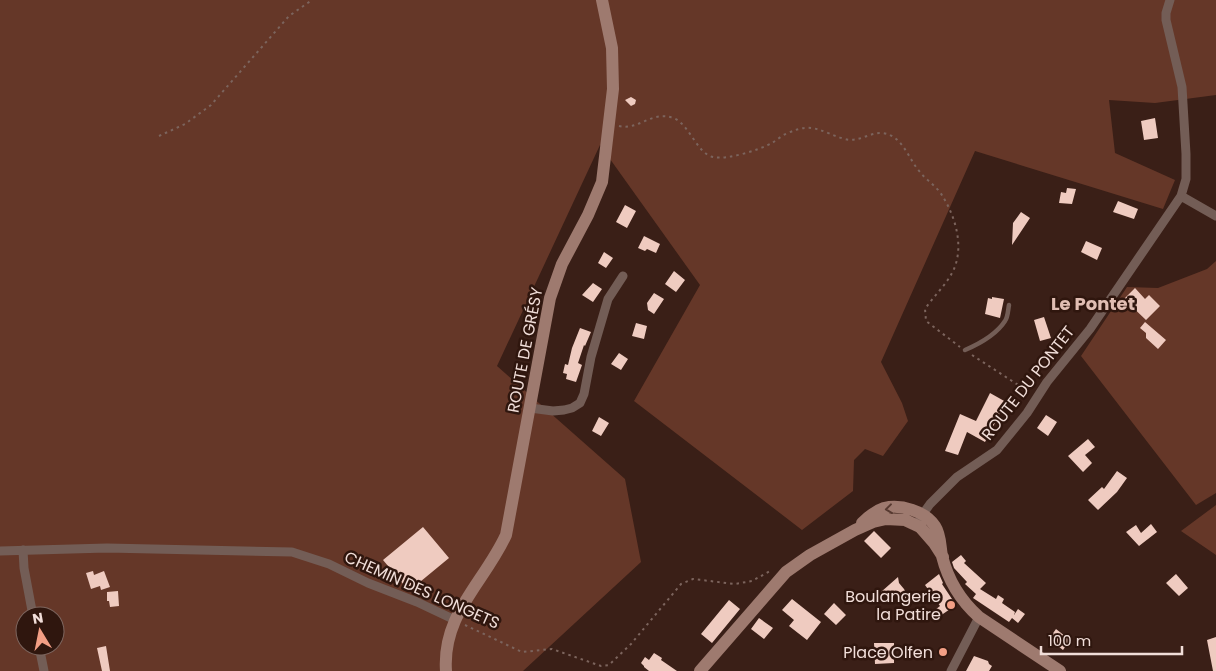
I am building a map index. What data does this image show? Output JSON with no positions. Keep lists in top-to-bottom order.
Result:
{
  "streets": {
    "main road": ["ROUTE DE GRÉSY"],
    "street": ["ROUTE DU PONTET", "CHEMIN DES LONGETS"]
  },
  "crossings": [
    ["ROUTE DE GRÉSY", "CHEMIN DES LONGETS"]
  ],
  "districts": ["Le Pontet"],
  "places": ["Boulangerie la Patire", "Place Olfen"],
  "scale_bar": "100 m",
  "north": "top"
}
